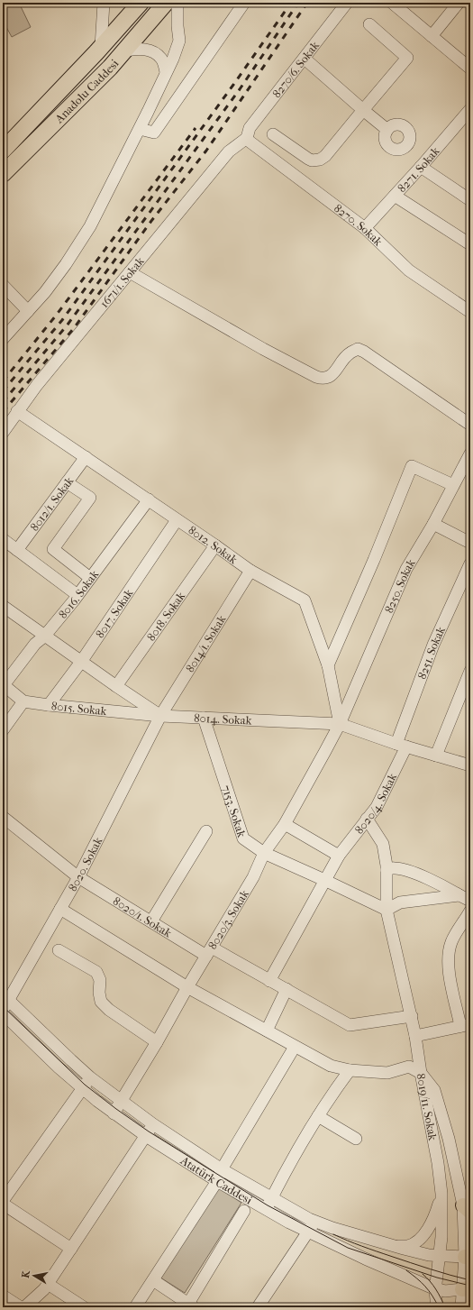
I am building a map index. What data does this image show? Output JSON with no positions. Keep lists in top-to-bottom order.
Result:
{
  "streets": {
    "highway": ["Anadolu Caddesi"],
    "street": [
      "8270/6. Sokak",
      "8271. Sokak",
      "8270. Sokak",
      "1671/1. Sokak",
      "8012/1. Sokak",
      "8012. Sokak",
      "8250. Sokak",
      "8016. Sokak",
      "8017. Sokak",
      "8018. Sokak",
      "8014/1. Sokak",
      "8251. Sokak",
      "8015. Sokak",
      "8014. Sokak",
      "8020/4. Sokak",
      "7153. Sokak",
      "8020. Sokak",
      "8020/1. Sokak",
      "8020/3. Sokak",
      "8019/11. Sokak",
      "Atatürk Caddesi"
    ]
  },
  "crossings": [
    ["8270/6. Sokak", "8270. Sokak"],
    ["8270/6. Sokak", "1671/1. Sokak"],
    ["8271. Sokak", "8270. Sokak"],
    ["8270. Sokak", "1671/1. Sokak"],
    ["1671/1. Sokak", "8012. Sokak"],
    ["8012/1. Sokak", "8012. Sokak"],
    ["8012. Sokak", "8250. Sokak"],
    ["8012. Sokak", "8016. Sokak"],
    ["8012. Sokak", "8017. Sokak"],
    ["8012. Sokak", "8018. Sokak"],
    ["8012. Sokak", "8014/1. Sokak"],
    ["8012. Sokak", "8014. Sokak"],
    ["8012. Sokak", "8020/3. Sokak"],
    ["8250. Sokak", "8014. Sokak"],
    ["8250. Sokak", "8020/3. Sokak"],
    ["8017. Sokak", "8015. Sokak"],
    ["8014/1. Sokak", "8015. Sokak"],
    ["8014/1. Sokak", "8014. Sokak"],
    ["8014/1. Sokak", "8020. Sokak"],
    ["8251. Sokak", "8014. Sokak"],
    ["8251. Sokak", "8020/4. Sokak"],
    ["8015. Sokak", "8014. Sokak"],
    ["8015. Sokak", "8020. Sokak"],
    ["8014. Sokak", "8020/4. Sokak"],
    ["8014. Sokak", "7153. Sokak"],
    ["8014. Sokak", "8020. Sokak"],
    ["8014. Sokak", "8020/3. Sokak"],
    ["8020/4. Sokak", "7153. Sokak"],
    ["8020/4. Sokak", "8020/1. Sokak"],
    ["8020/4. Sokak", "8019/11. Sokak"],
    ["7153. Sokak", "8020/3. Sokak"],
    ["7153. Sokak", "8019/11. Sokak"],
    ["8020. Sokak", "8020/1. Sokak"],
    ["8020. Sokak", "Atatürk Caddesi"],
    ["8020/1. Sokak", "8020/3. Sokak"],
    ["8020/1. Sokak", "8019/11. Sokak"],
    ["8020/3. Sokak", "Atatürk Caddesi"],
    ["8019/11. Sokak", "Atatürk Caddesi"]
  ],
  "north": "left"
}
